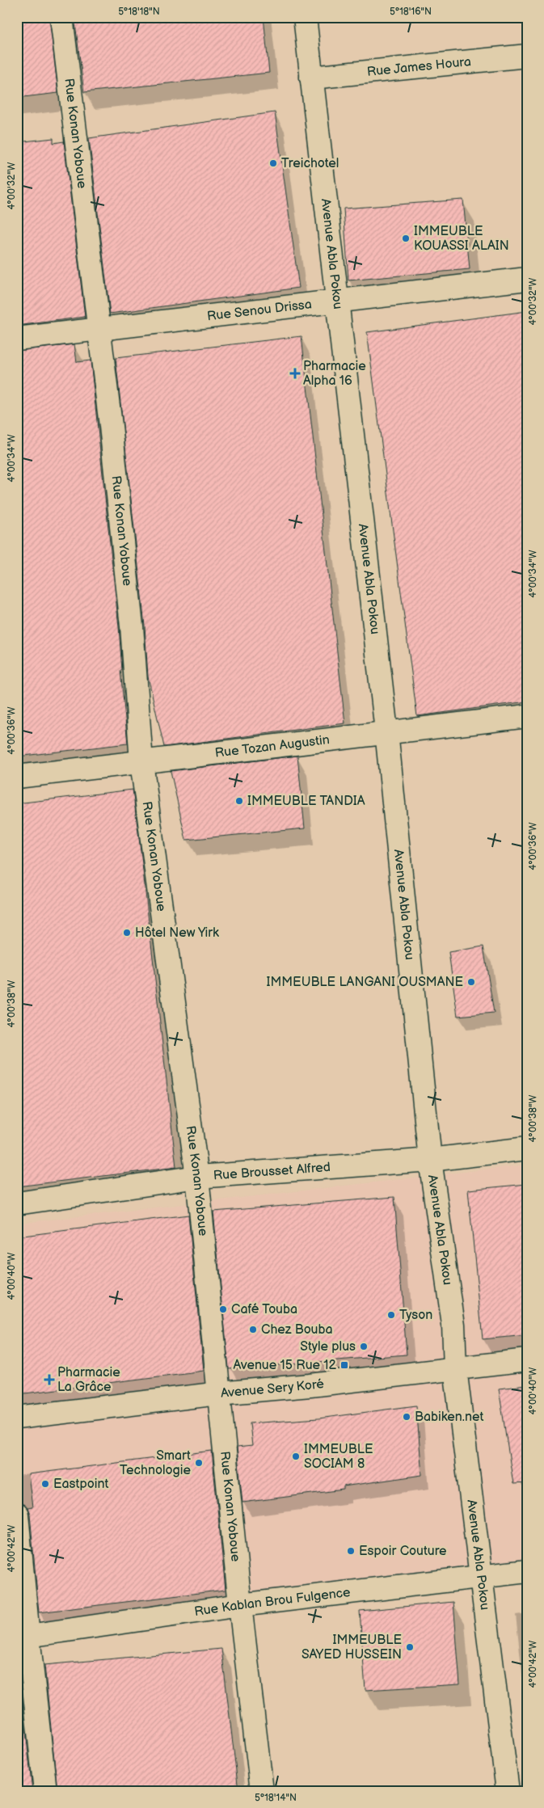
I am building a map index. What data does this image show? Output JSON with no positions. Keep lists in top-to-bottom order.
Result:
{
  "streets": {
    "street": [
      "Rue James Houra",
      "Rue Konan Yoboue",
      "Avenue Abla Pokou",
      "Rue Senou Drissa",
      "Rue Tozan Augustin",
      "Rue Brousset Alfred",
      "Avenue Sery Koré",
      "Rue Kablan Brou Fulgence"
    ]
  },
  "crossings": [
    ["Rue James Houra", "Avenue Abla Pokou"],
    ["Rue Konan Yoboue", "Rue Senou Drissa"],
    ["Rue Konan Yoboue", "Rue Tozan Augustin"],
    ["Rue Konan Yoboue", "Rue Brousset Alfred"],
    ["Rue Konan Yoboue", "Avenue Sery Koré"],
    ["Rue Konan Yoboue", "Rue Kablan Brou Fulgence"],
    ["Avenue Abla Pokou", "Rue Senou Drissa"],
    ["Avenue Abla Pokou", "Rue Tozan Augustin"],
    ["Avenue Abla Pokou", "Rue Brousset Alfred"],
    ["Avenue Abla Pokou", "Avenue Sery Koré"],
    ["Avenue Abla Pokou", "Rue Kablan Brou Fulgence"]
  ],
  "places": {
    "other": [
      "Treichotel",
      "IMMEUBLE KOUASSI ALAIN",
      "IMMEUBLE TANDIA",
      "Hôtel New Yirk",
      "IMMEUBLE LANGANI OUSMANE",
      "Café Touba",
      "Tyson",
      "Chez Bouba",
      "Style plus",
      "Babiken.net",
      "IMMEUBLE SOCIAM 8",
      "Smart Technologie",
      "Eastpoint",
      "Espoir Couture",
      "IMMEUBLE SAYED HUSSEIN"
    ],
    "health": ["Pharmacie Alpha 16", "Pharmacie La Grâce"],
    "transit": ["Avenue 15 Rue 12"]
  },
  "coordinates": [
    "5°18'18\"N",
    "5°18'16\"N",
    "4°00'32\"W",
    "4°00'34\"W",
    "4°00'36\"W",
    "4°00'38\"W",
    "4°00'40\"W",
    "4°00'42\"W",
    "5°18'14\"N"
  ]
}
